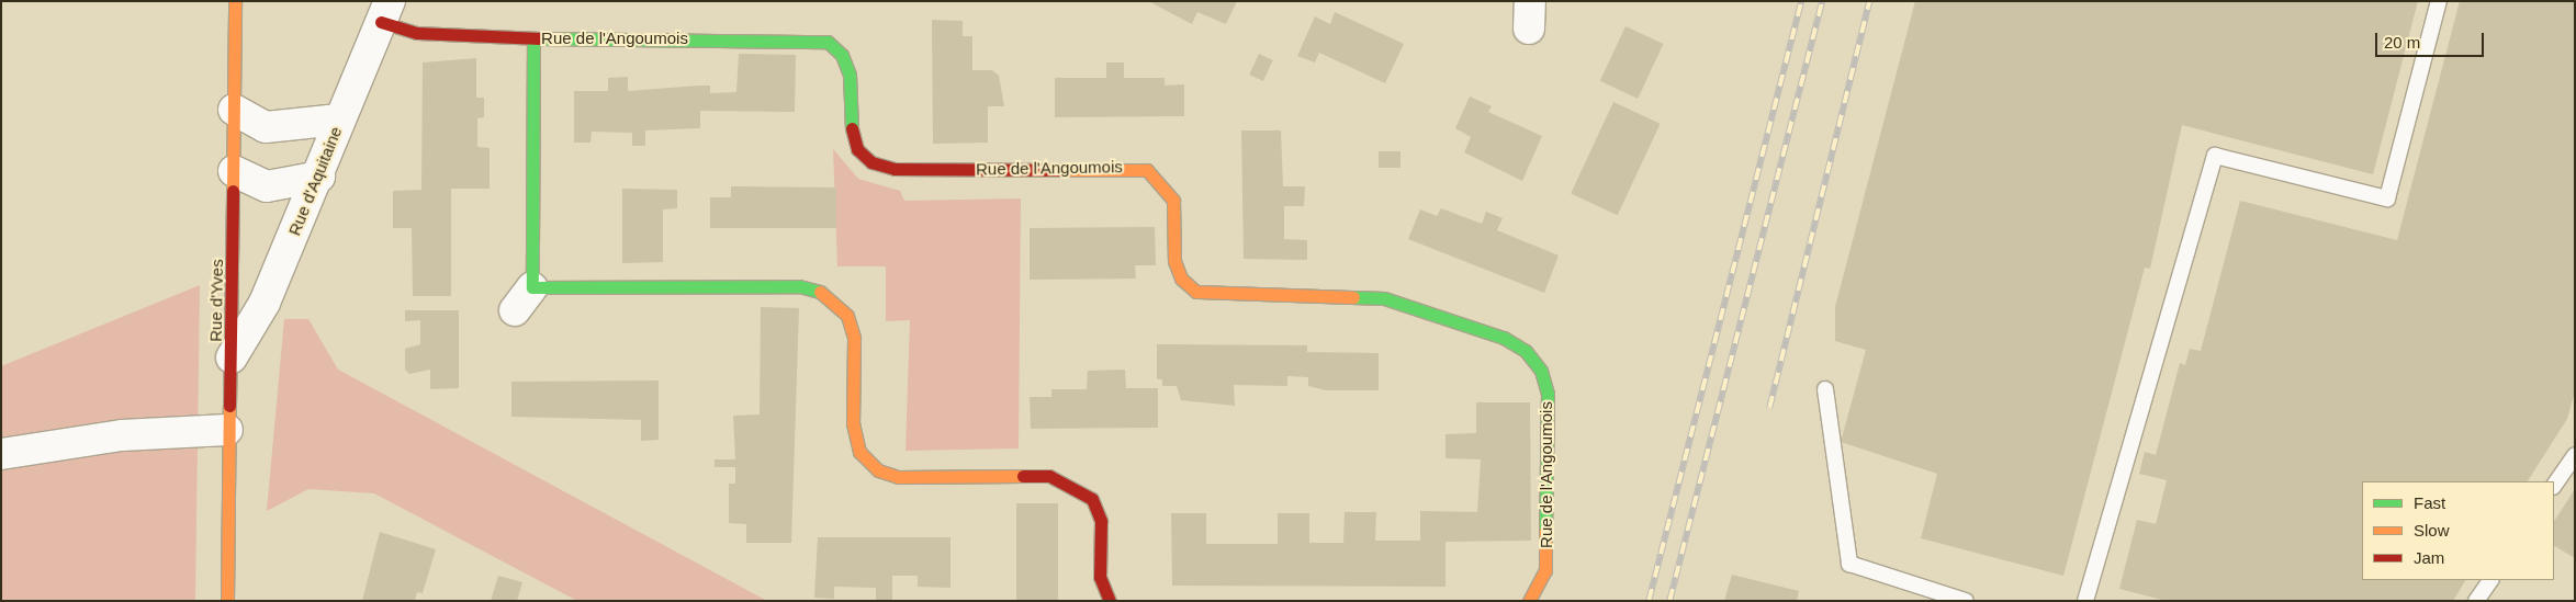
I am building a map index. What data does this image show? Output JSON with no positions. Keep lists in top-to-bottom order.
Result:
{
  "streets": {
    "street": ["Rue de l'Angoumois", "Rue d'Aquitaine", "Rue d'Yves"]
  },
  "crossings": [
    ["Rue de l'Angoumois", "Rue d'Aquitaine"],
    ["Rue d'Aquitaine", "Rue d'Yves"]
  ],
  "legend": ["Fast", "Slow", "Jam"],
  "scale_bar": "20 m"
}
